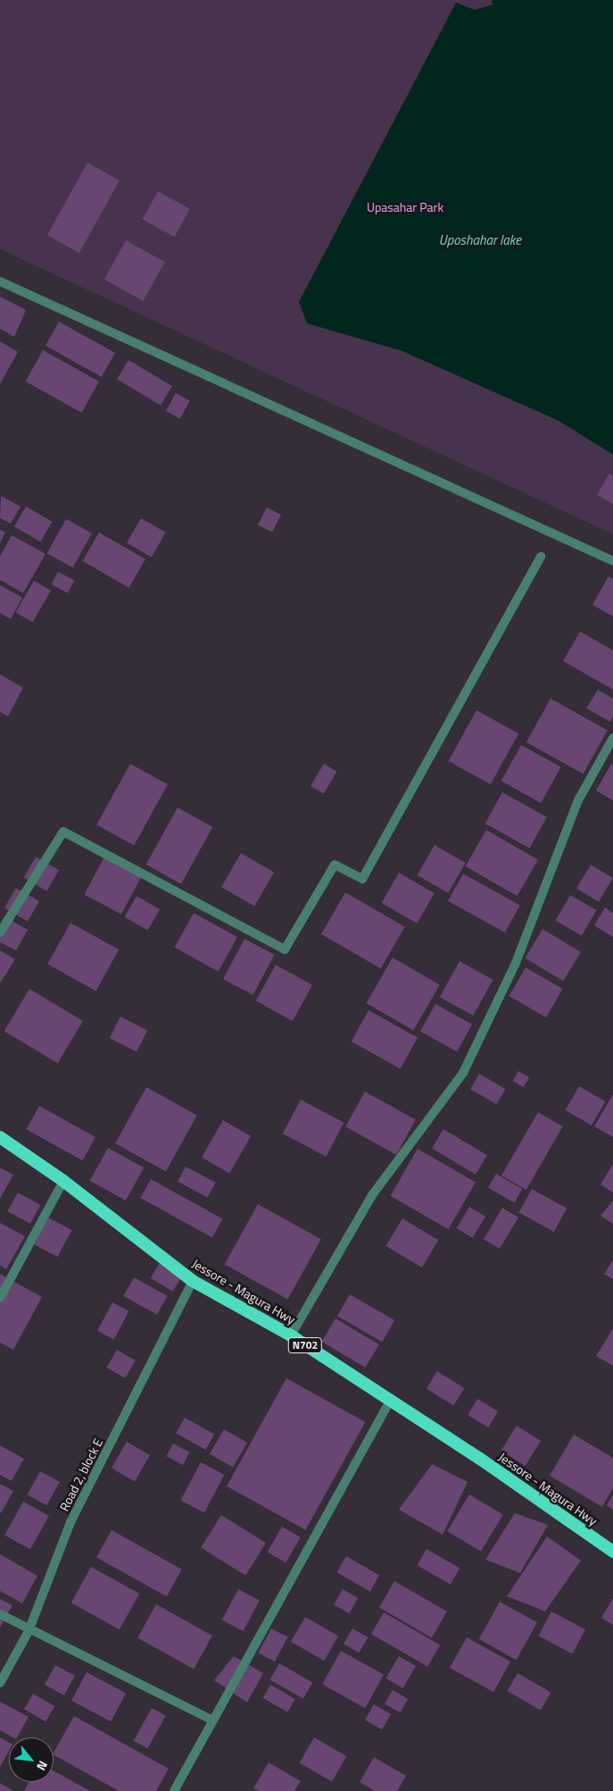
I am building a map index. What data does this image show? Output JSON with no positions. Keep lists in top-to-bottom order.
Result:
{
  "streets": {
    "highway": ["Jessore - Magura Hwy", "N702"],
    "street": ["Road 2, block E"]
  },
  "crossings": [
    ["Jessore - Magura Hwy", "Road 2, block E"]
  ],
  "water": ["Uposhahar lake"],
  "parks": ["Upasahar Park"],
  "north": "bottom right"
}
